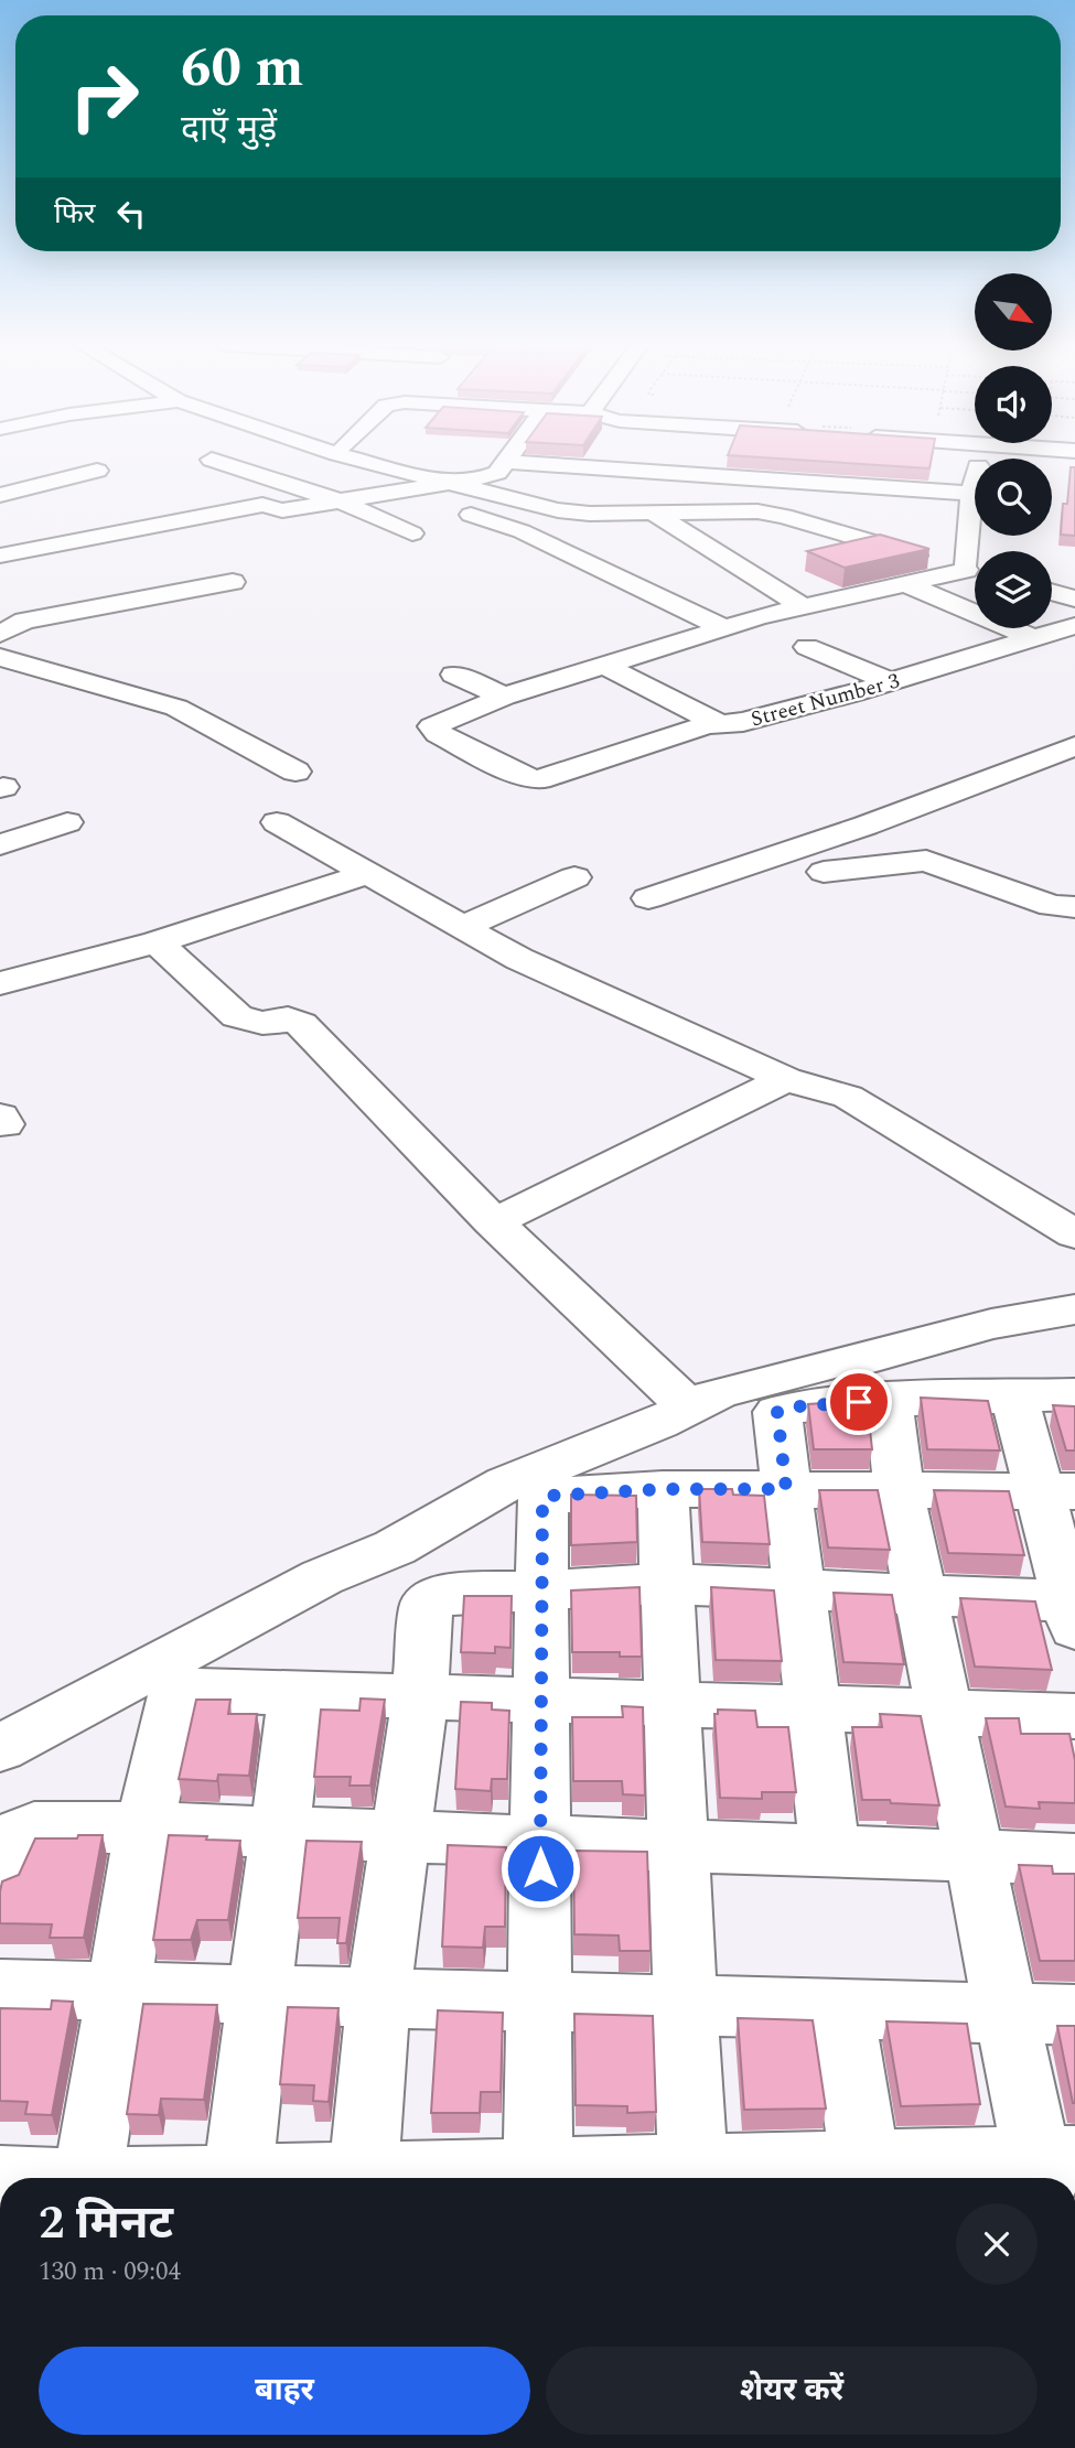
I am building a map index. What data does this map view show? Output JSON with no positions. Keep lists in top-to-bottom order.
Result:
{
  "streets": {
    "street": ["Street Number 3"]
  },
  "north": "bottom right",
  "page": {
    "turn": ["60 m", "दाएँ मुड़ें"],
    "then": "फिर",
    "heading": ["2 मिनट", "130 m · 09:04"],
    "buttons": ["बाहर", "शेयर करें"]
  }
}
